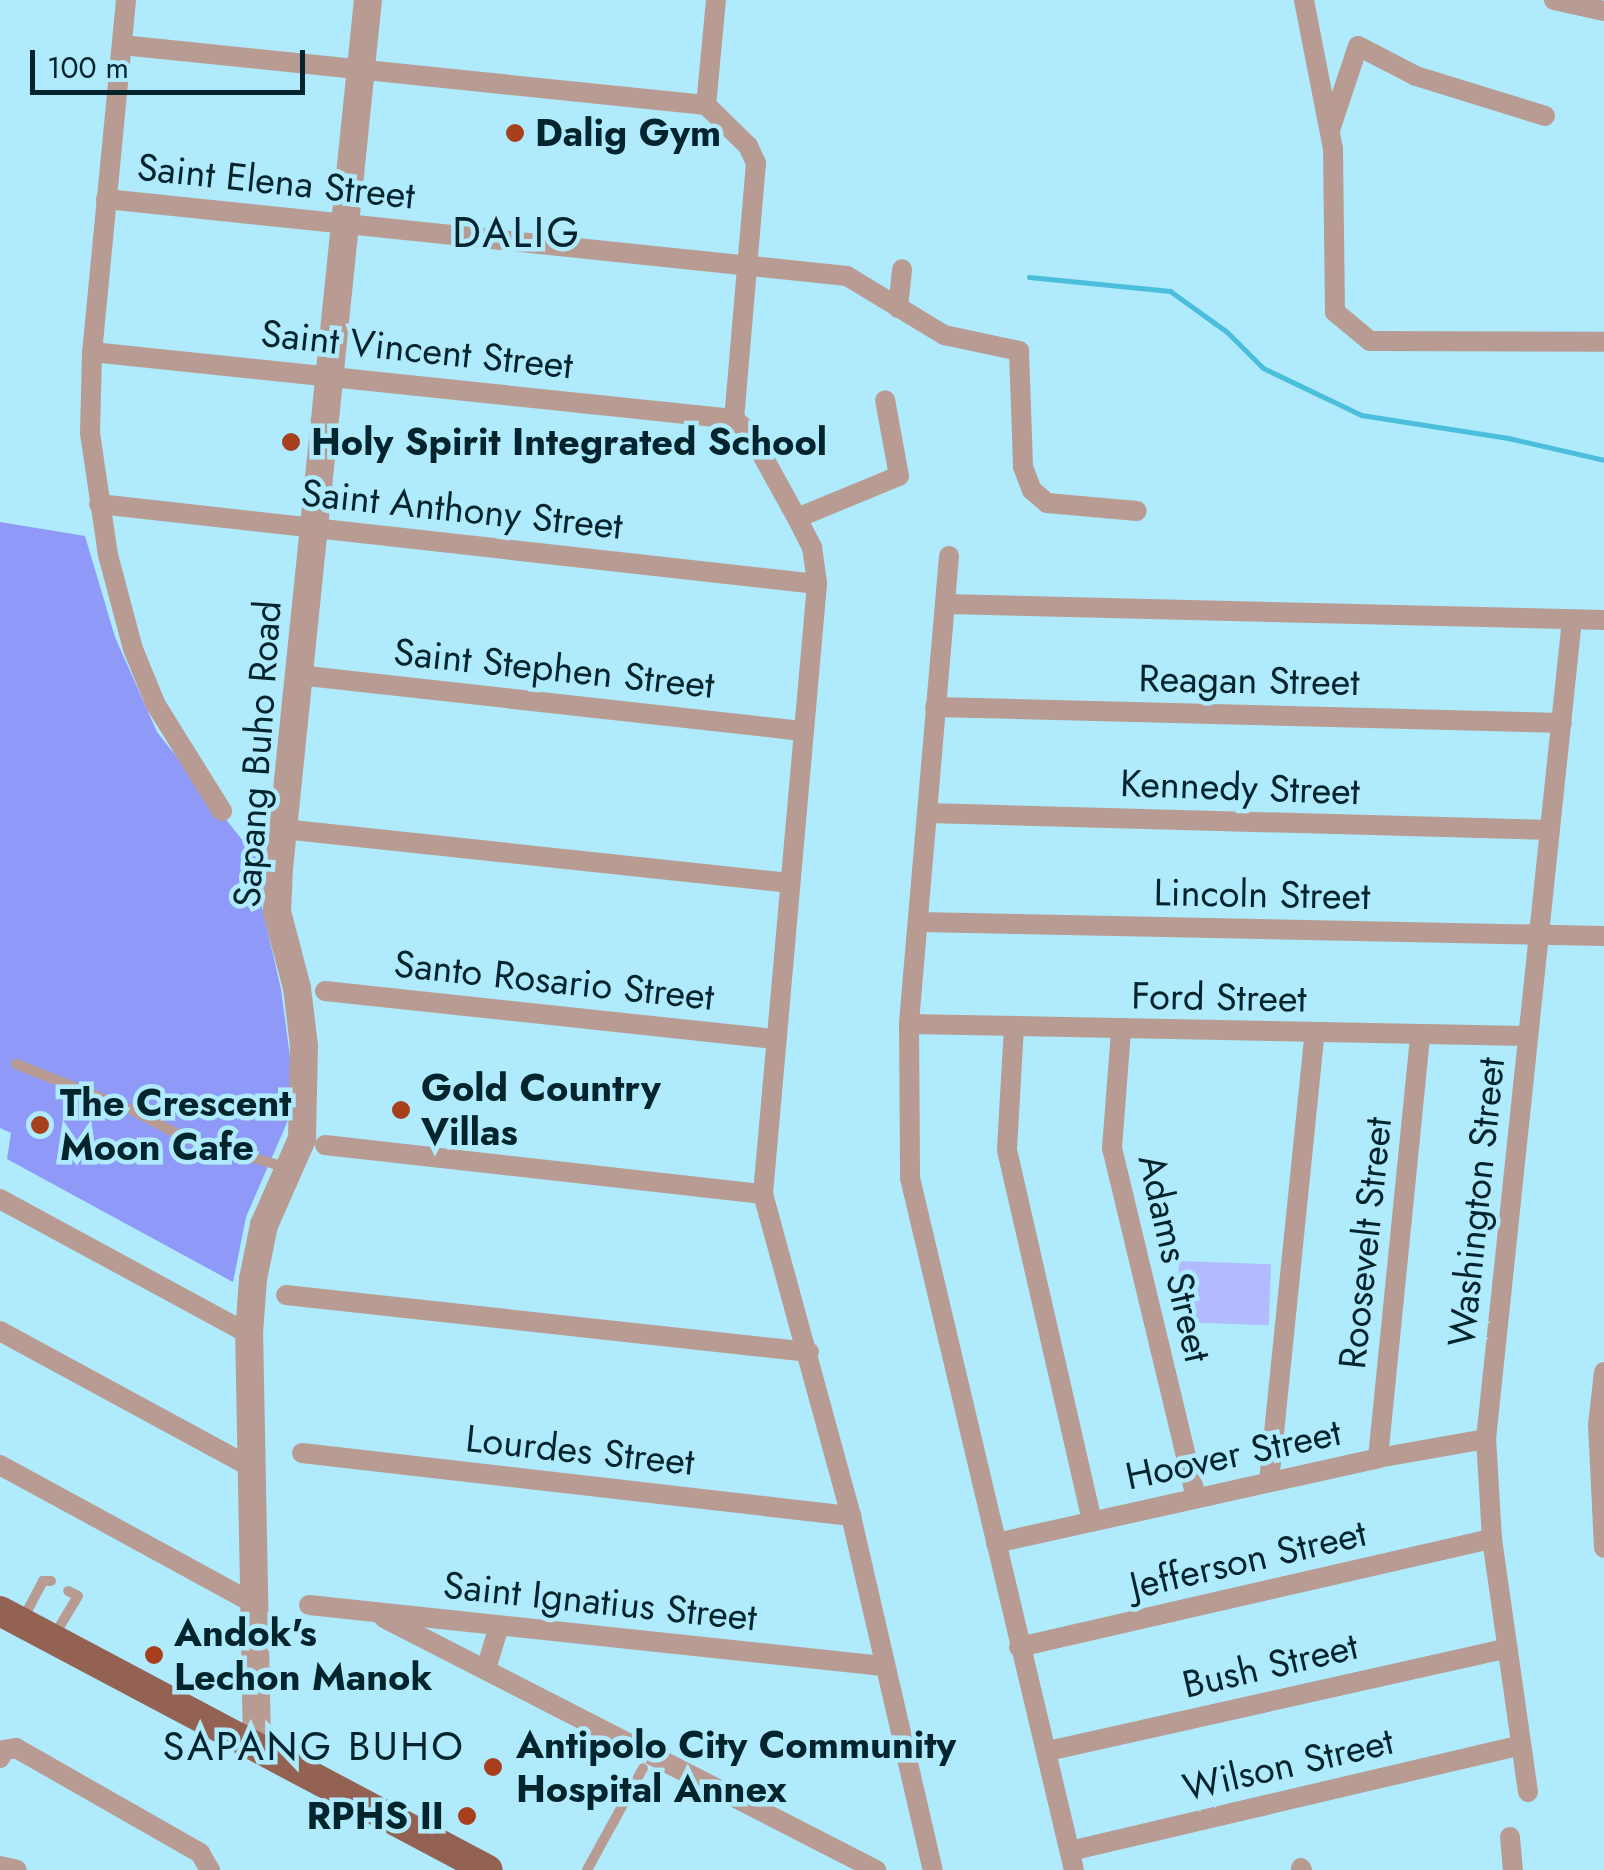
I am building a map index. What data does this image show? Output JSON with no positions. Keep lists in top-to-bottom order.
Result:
{
  "streets": {
    "street": [
      "Saint Elena Street",
      "Saint Vincent Street",
      "Saint Anthony Street",
      "Saint Stephen Street",
      "Reagan Street",
      "Sapang Buho Road",
      "Kennedy Street",
      "Lincoln Street",
      "Santo Rosario Street",
      "Ford Street",
      "Washington Street",
      "Roosevelt Street",
      "Adams Street",
      "Lourdes Street",
      "Hoover Street",
      "Jefferson Street",
      "Saint Ignatius Street",
      "Bush Street",
      "Wilson Street"
    ]
  },
  "crossings": [
    ["Saint Elena Street", "Sapang Buho Road"],
    ["Saint Vincent Street", "Sapang Buho Road"],
    ["Saint Anthony Street", "Sapang Buho Road"],
    ["Saint Stephen Street", "Sapang Buho Road"],
    ["Reagan Street", "Washington Street"],
    ["Kennedy Street", "Washington Street"],
    ["Lincoln Street", "Washington Street"],
    ["Ford Street", "Washington Street"],
    ["Ford Street", "Roosevelt Street"],
    ["Ford Street", "Adams Street"],
    ["Washington Street", "Hoover Street"],
    ["Washington Street", "Jefferson Street"],
    ["Washington Street", "Bush Street"],
    ["Washington Street", "Wilson Street"],
    ["Roosevelt Street", "Hoover Street"],
    ["Adams Street", "Hoover Street"]
  ],
  "districts": ["DALIG", "SAPANG BUHO"],
  "places": [
    "Dalig Gym",
    "Holy Spirit Integrated School",
    "Gold Country Villas",
    "The Crescent Moon Cafe",
    "Andok's Lechon Manok",
    "Antipolo City Community Hospital Annex",
    "RPHS II"
  ],
  "scale_bar": "100 m"
}
